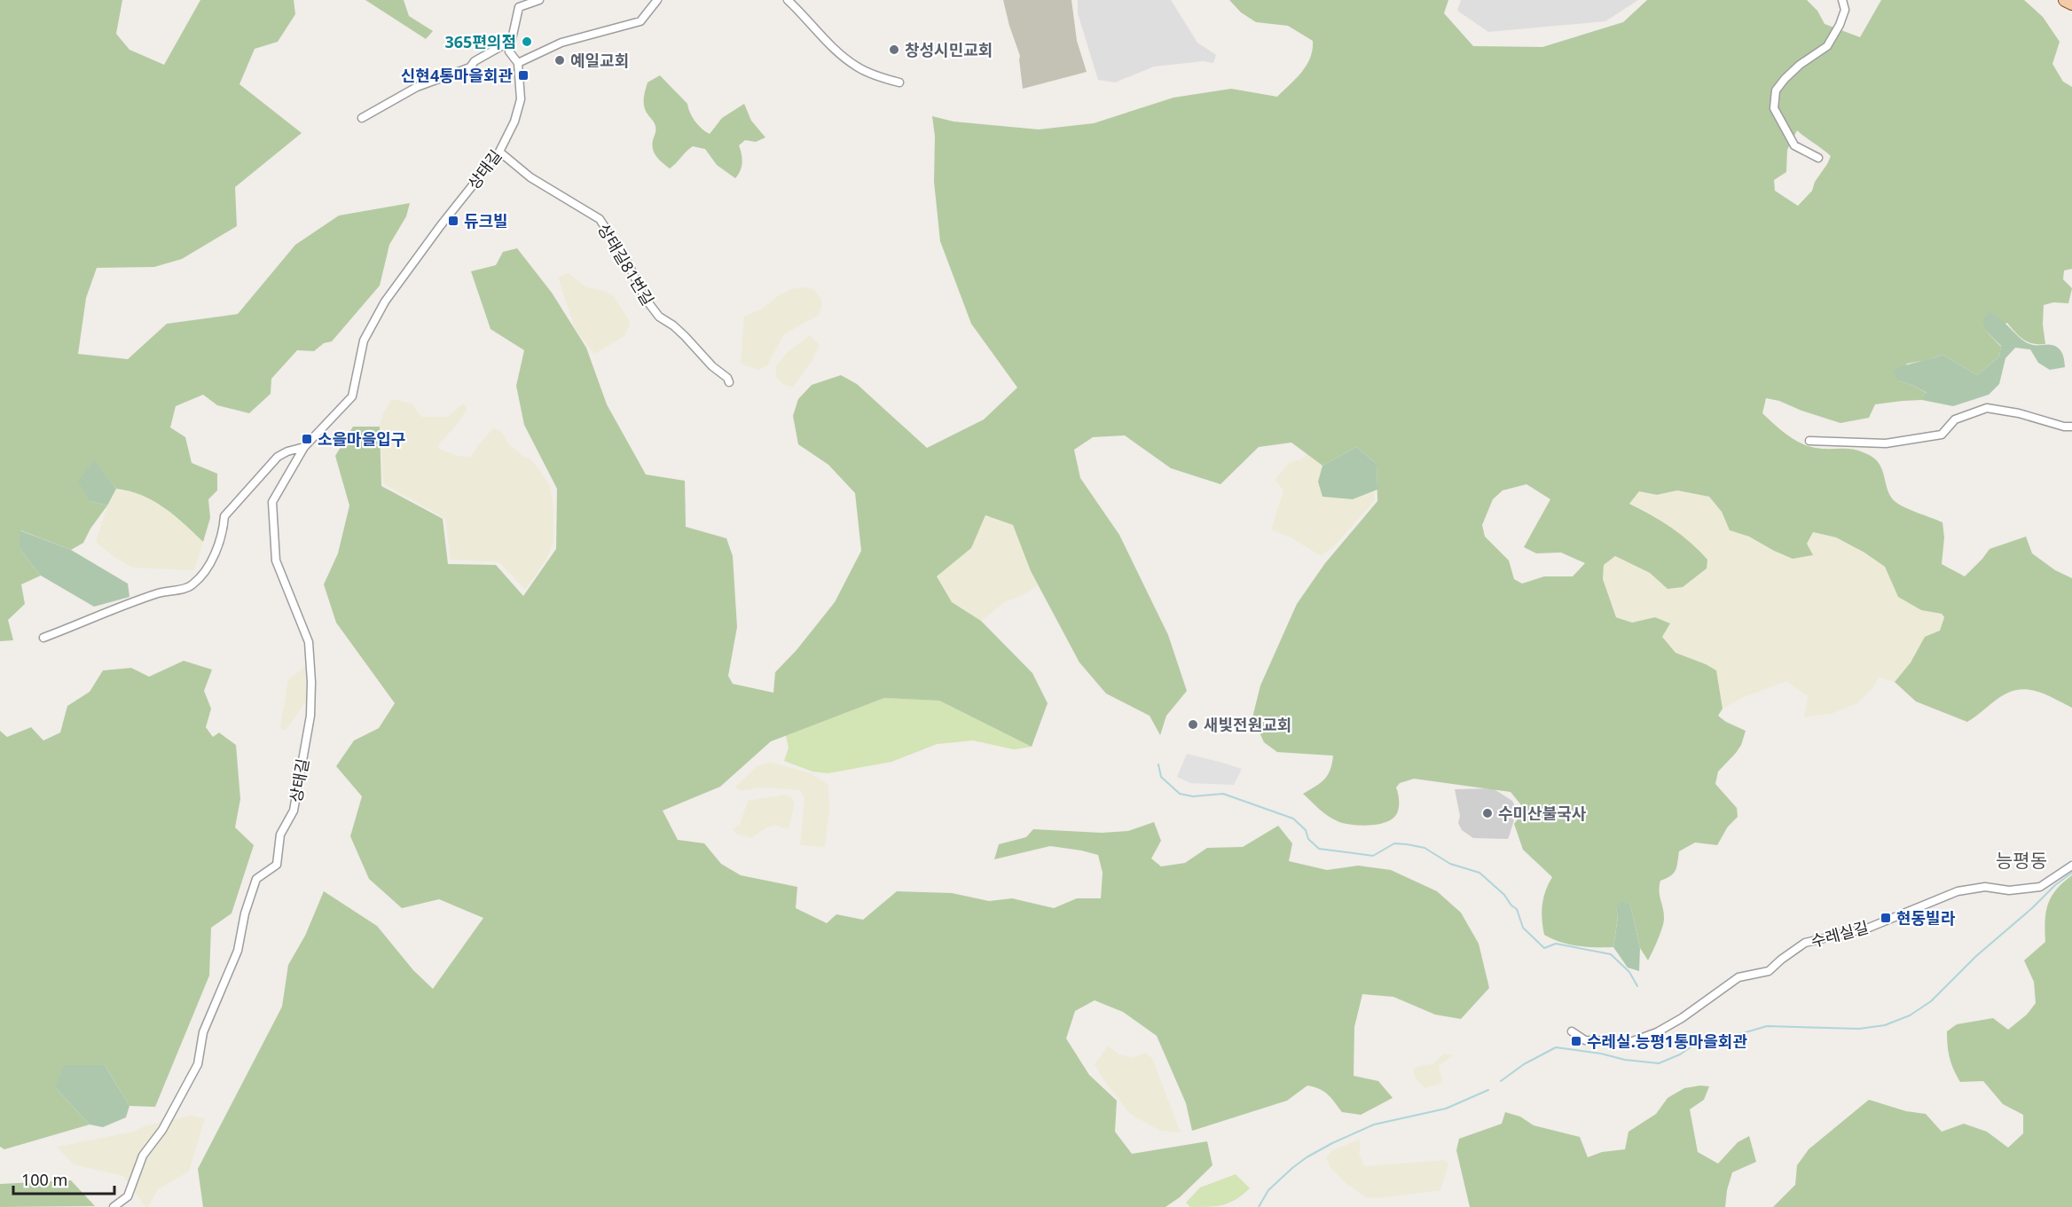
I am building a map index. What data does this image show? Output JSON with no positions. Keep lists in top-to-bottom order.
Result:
{
  "streets": {
    "street": ["상태길", "상태길81번길", "수레실길"]
  },
  "crossings": [
    ["상태길", "상태길81번길"]
  ],
  "districts": ["능평동"],
  "places": {
    "other": [
      "365편의점",
      "창성시민교회",
      "예일교회",
      "새빛전원교회",
      "수미산불국사"
    ],
    "transit": [
      "신현4통마을회관",
      "듀크빌",
      "소을마을입구",
      "현동빌라",
      "수레실.능평1통마을회관"
    ]
  },
  "scale_bar": "100 m"
}
